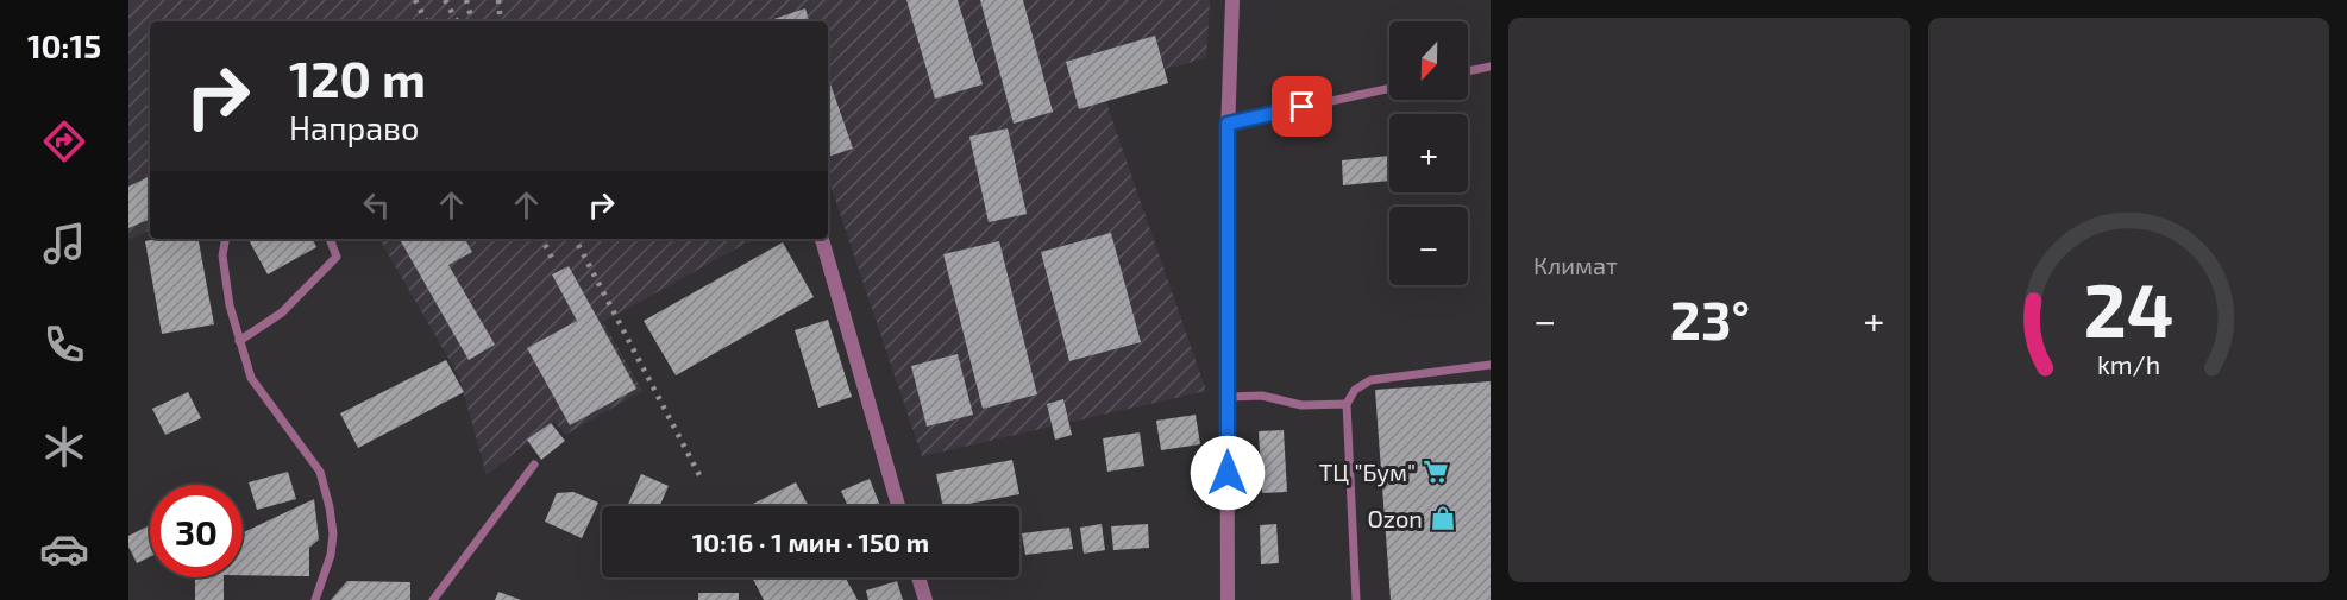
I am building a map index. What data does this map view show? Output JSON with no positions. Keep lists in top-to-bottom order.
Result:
{
  "places": {
    "supermarket": ["ТЦ \"Бум\""],
    "shop": ["Ozon"]
  },
  "north": "bottom",
  "page": {
    "tabs": "10:15",
    "tile": "Климат",
    "map_buttons": ["+", "−"],
    "turn": ["120 m", "Направо"],
    "heat": ["−", "23°", "+"],
    "limit": "30",
    "trip": "10:16 · 1 мин · 150 m",
    "gauge": ["24", "km/h"]
  }
}
